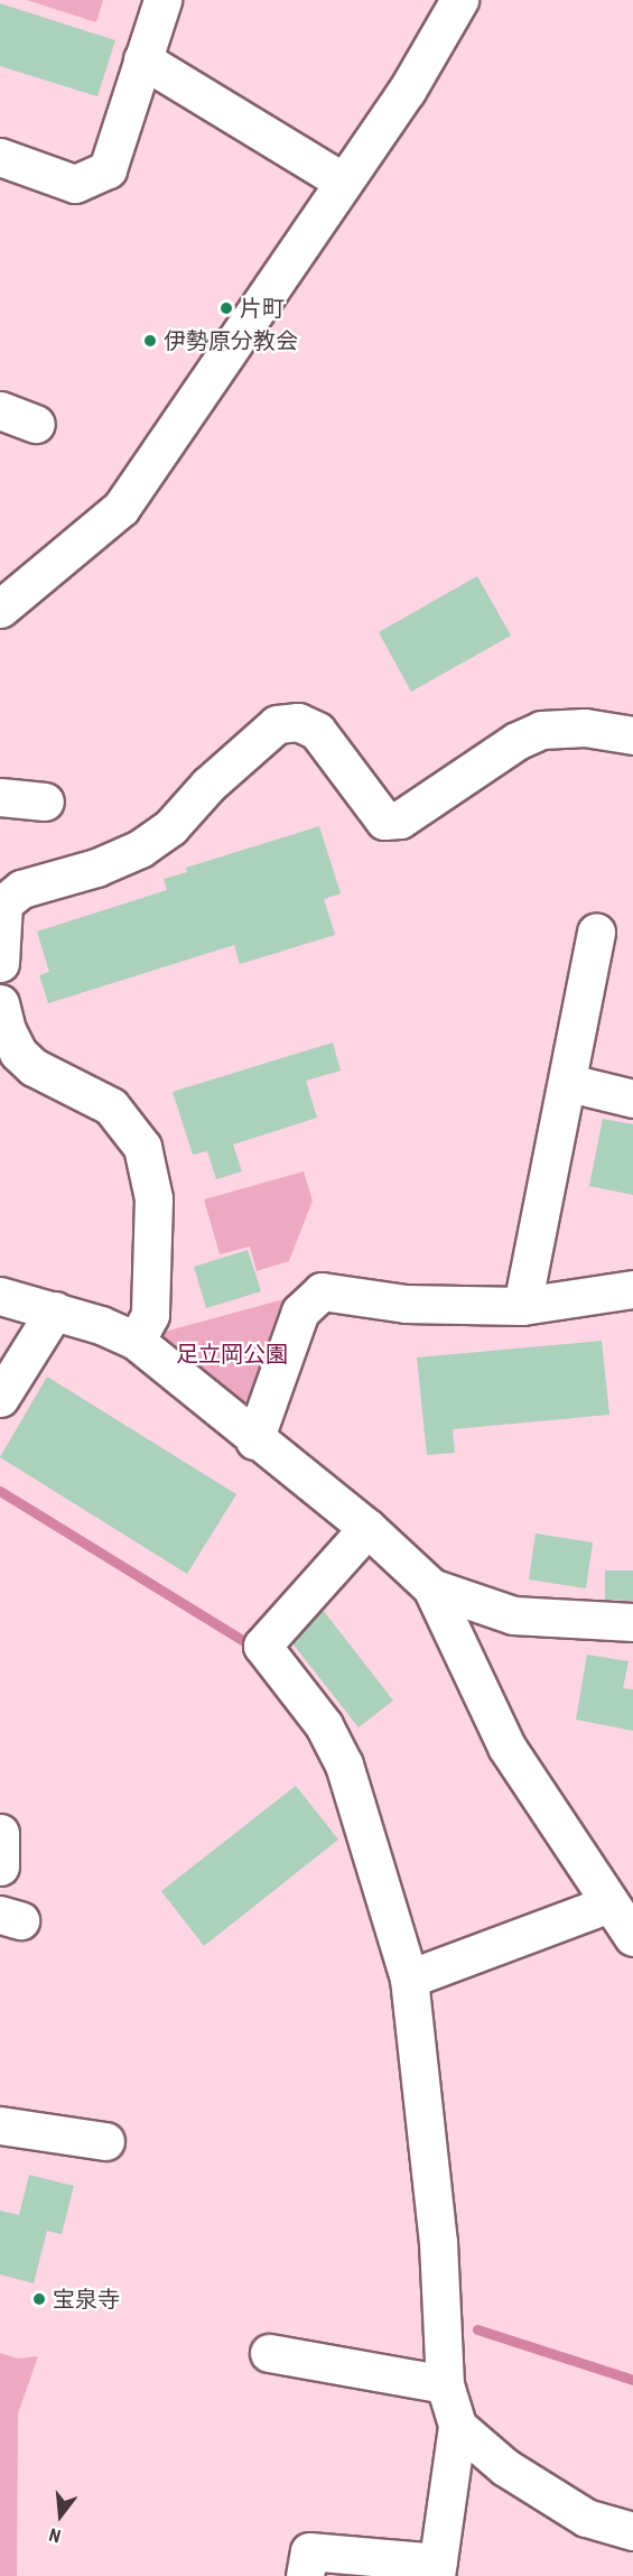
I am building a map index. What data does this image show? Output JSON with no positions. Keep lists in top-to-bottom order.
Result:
{
  "parks": ["足立岡公園"],
  "places": ["片町", "伊勢原分教会", "宝泉寺"],
  "north": "bottom"
}
